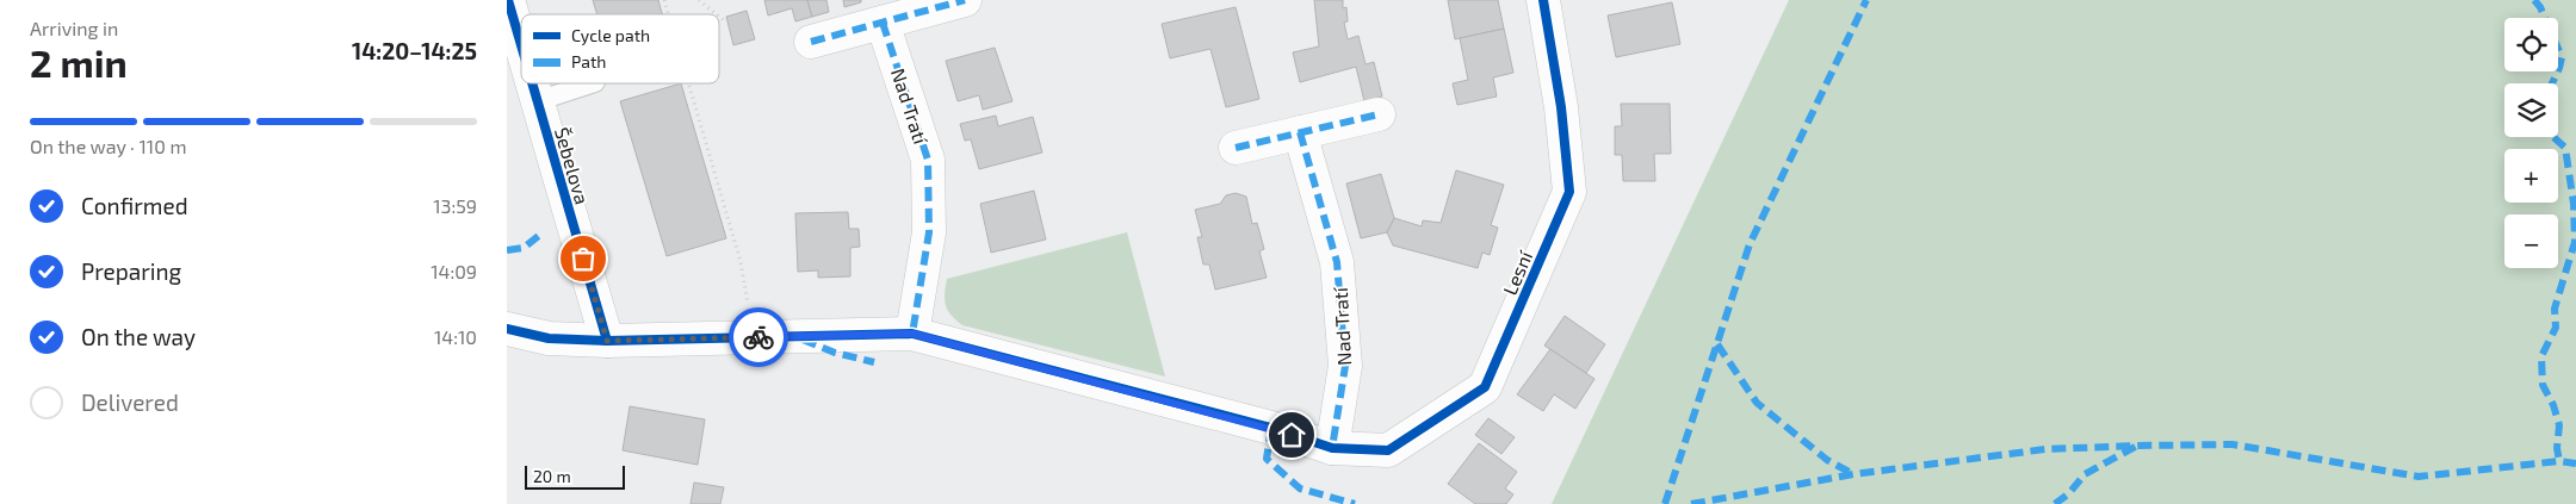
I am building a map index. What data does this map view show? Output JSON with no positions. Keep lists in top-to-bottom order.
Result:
{
  "streets": {
    "street": ["Nad Tratí", "Šebelova", "Lesní"]
  },
  "crossings": [
    ["Nad Tratí", "Lesní"]
  ],
  "legend": ["Cycle path", "Path"],
  "scale_bar": "20 m",
  "page": {
    "heading": ["2 min", "Arriving in", "14:20–14:25"],
    "map_buttons": ["+", "−"],
    "bar": "On the way · 110 m",
    "list": [
      ["Confirmed", "13:59"],
      ["Preparing", "14:09"],
      ["On the way", "14:10"],
      "Delivered"
    ],
    "scale": "20 m"
  }
}
